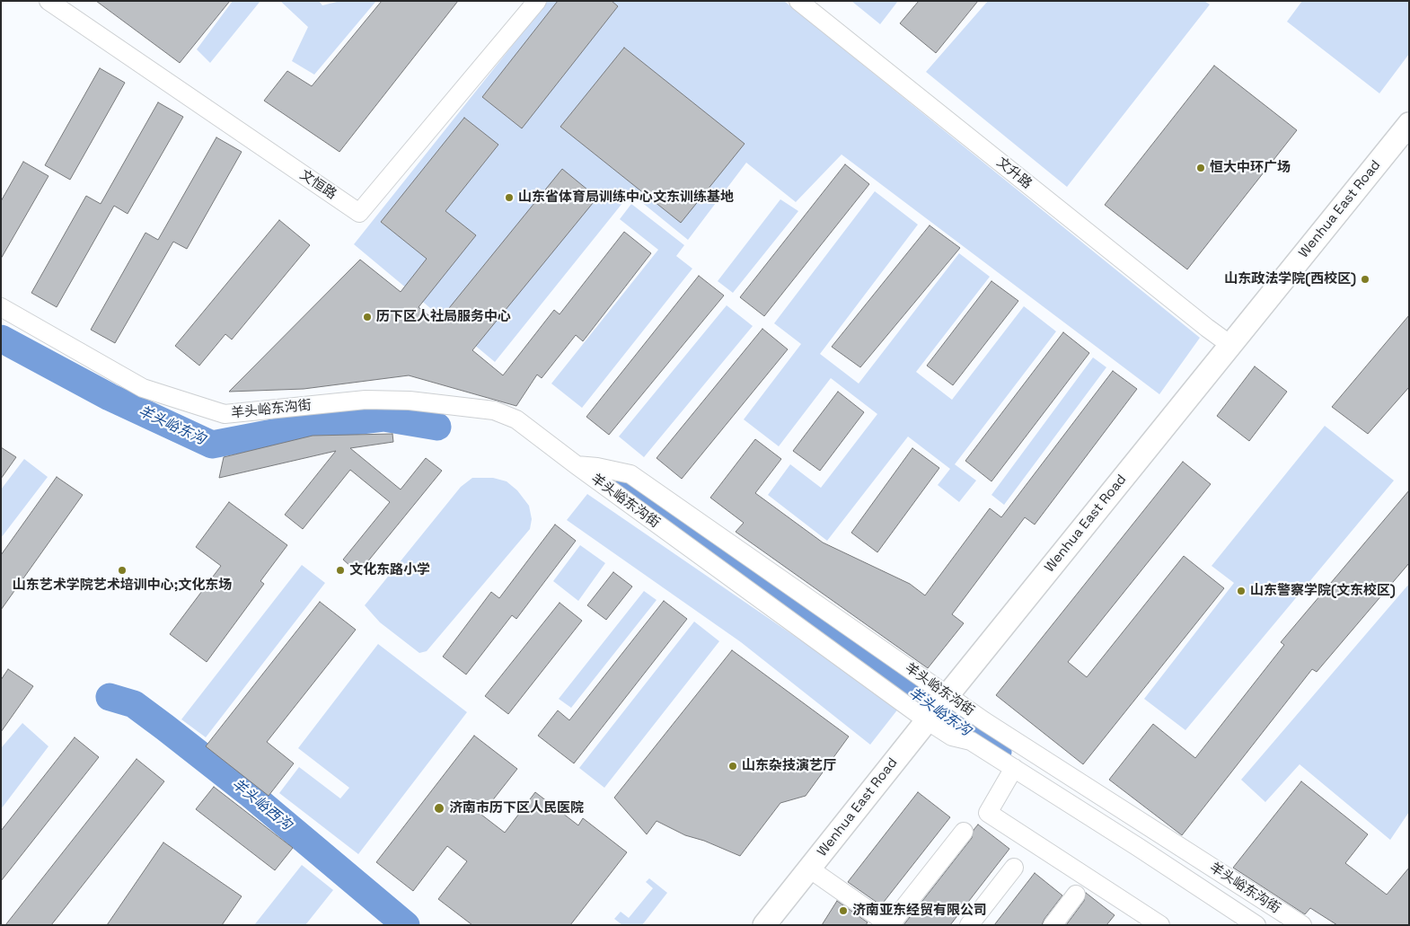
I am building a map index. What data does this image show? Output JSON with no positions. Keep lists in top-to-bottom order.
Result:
{
  "streets": {
    "main road": ["Wenhua East Road"],
    "street": ["文升路", "文恒路", "羊头峪东沟街"]
  },
  "crossings": [
    ["文升路", "Wenhua East Road"],
    ["Wenhua East Road", "羊头峪东沟街"]
  ],
  "water": ["羊头峪东沟", "羊头峪西沟"],
  "places": [
    "恒大中环广场",
    "山东省体育局训练中心文东训练基地",
    "山东政法学院(西校区)",
    "历下区人社局服务中心",
    "山东艺术学院艺术培训中心;文化东场",
    "文化东路小学",
    "山东警察学院(文东校区)",
    "山东杂技演艺厅",
    "济南市历下区人民医院",
    "济南亚东经贸有限公司"
  ]
}
